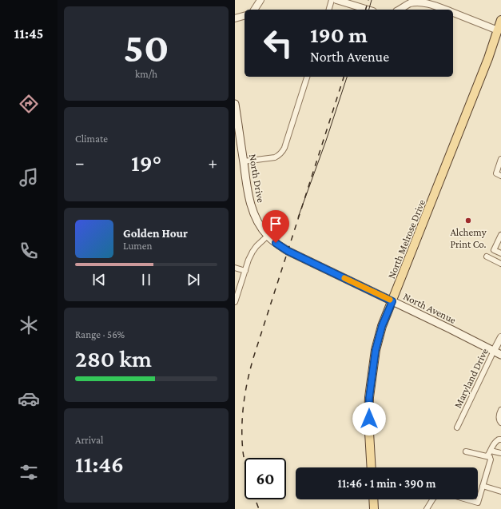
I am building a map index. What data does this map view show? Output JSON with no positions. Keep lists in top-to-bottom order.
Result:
{
  "streets": {
    "main road": ["North Drive", "North Melrose Drive", "North Avenue"],
    "street": ["Maryland Drive"]
  },
  "crossings": [
    ["North Drive", "North Avenue"],
    ["North Melrose Drive", "North Avenue"],
    ["North Avenue", "Maryland Drive"]
  ],
  "places": ["Alchemy Print Co."],
  "page": {
    "tabs": "11:45",
    "tile": [
      ["50", "km/h"],
      "Climate",
      ["Range · 56%", "280 km"],
      ["Arrival", "11:46"]
    ],
    "turn": ["190 m", "North Avenue"],
    "heat": ["−", "19°", "+"],
    "song": ["Golden Hour", "Lumen"],
    "limit": "60",
    "trip": "11:46 · 1 min · 390 m"
  }
}
